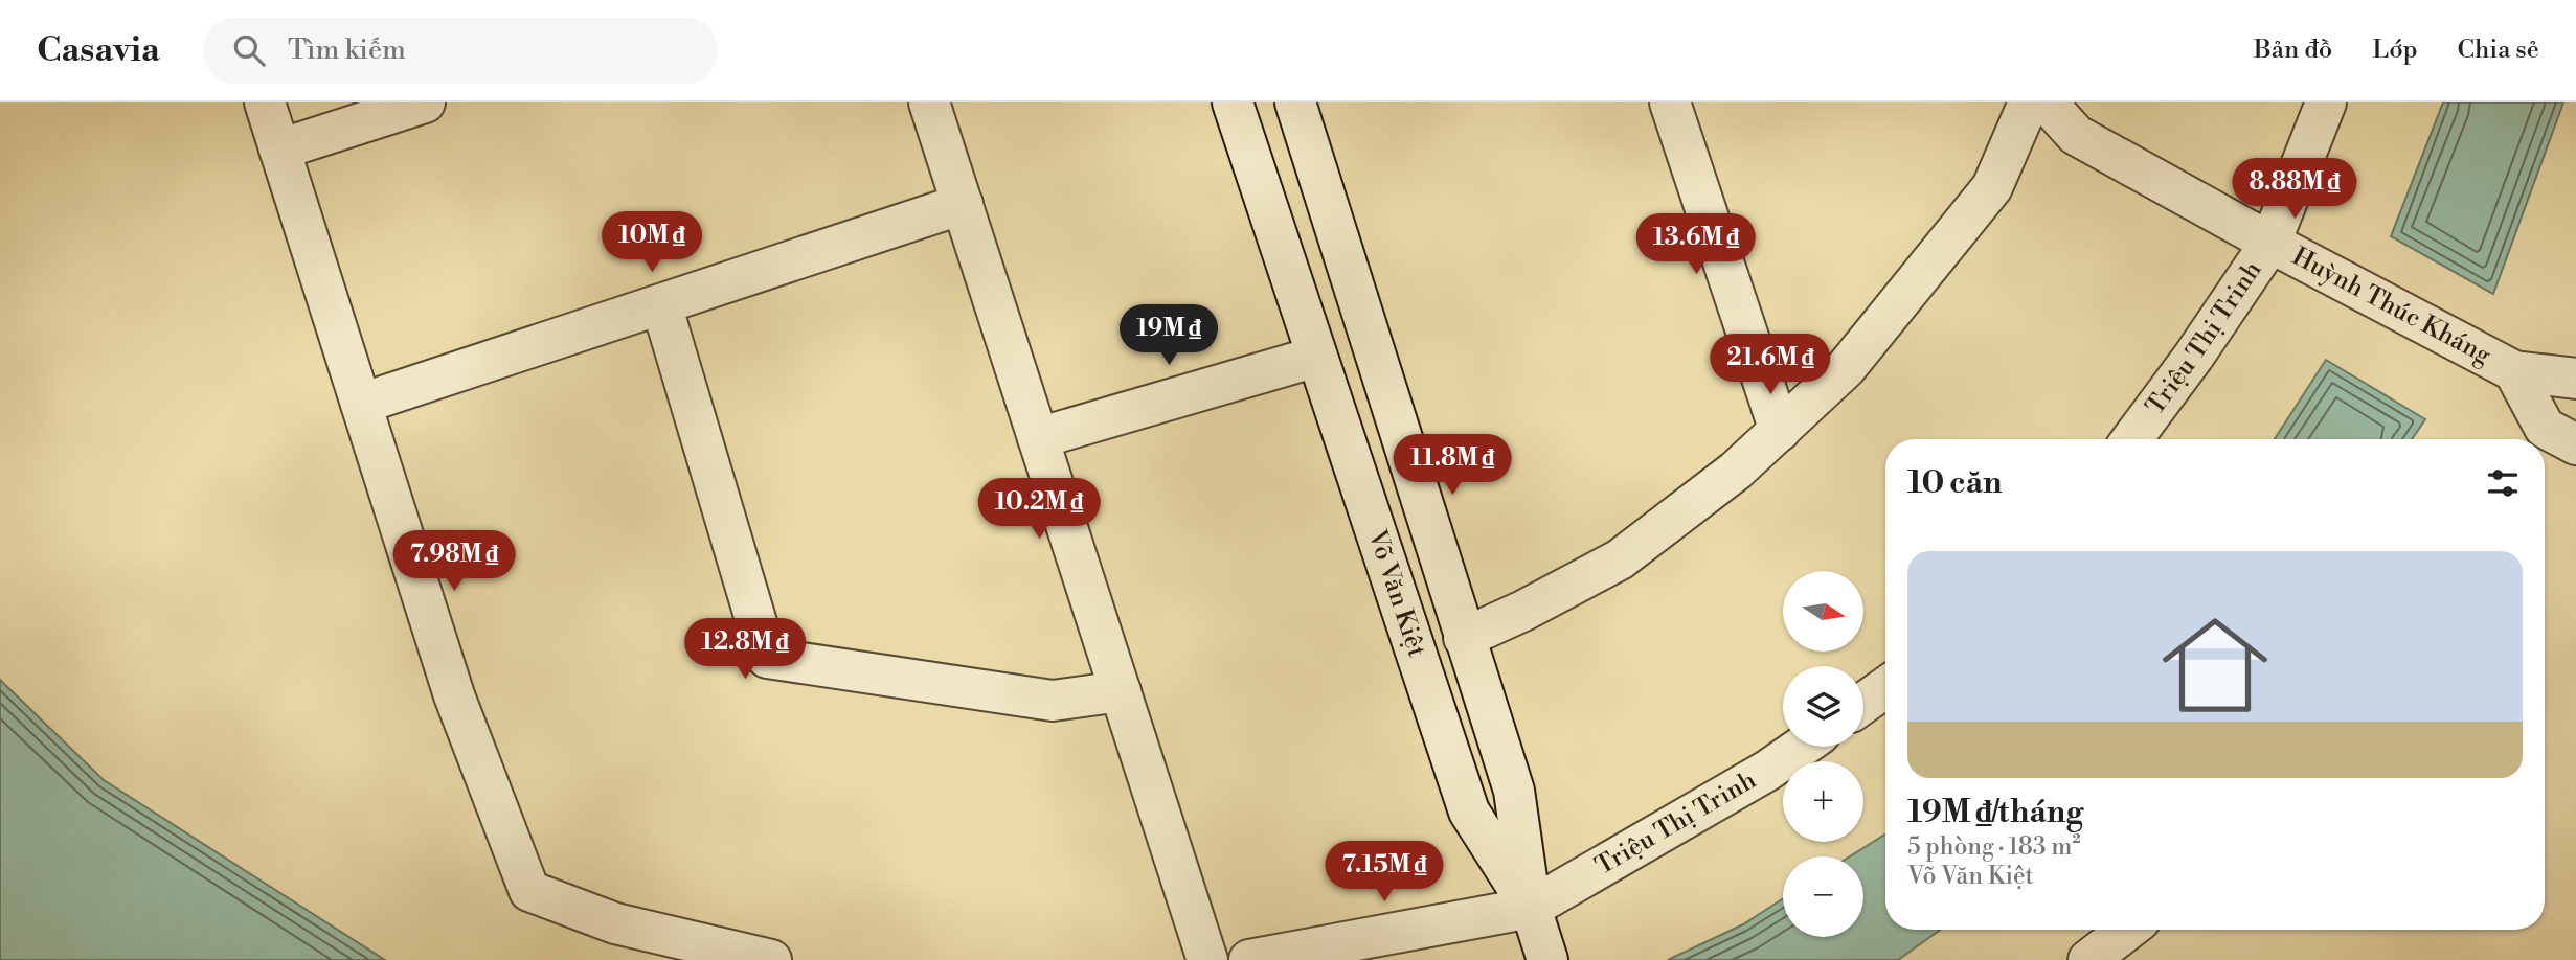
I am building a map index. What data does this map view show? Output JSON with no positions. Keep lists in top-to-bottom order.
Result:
{
  "streets": {
    "street": ["Huỳnh Thúc Kháng", "Triệu Thị Trinh", "Võ Văn Kiệt"]
  },
  "crossings": [
    ["Huỳnh Thúc Kháng", "Triệu Thị Trinh"],
    ["Triệu Thị Trinh", "Võ Văn Kiệt"]
  ],
  "north": "right",
  "page": {
    "header": "Casavia",
    "search": "Tìm kiếm",
    "nav": ["Bản đồ", "Lớp", "Chia sẻ"],
    "price": [
      "8.88M ₫",
      "10M ₫",
      "13.6M ₫",
      "19M ₫",
      "21.6M ₫",
      "11.8M ₫",
      "10.2M ₫",
      "7.98M ₫",
      "12.8M ₫",
      "7.15M ₫"
    ],
    "heading": "10 căn",
    "list": [
      {
        "name": "19M ₫/tháng",
        "note": "5 phòng · 183 m² · Võ Văn Kiệt"
      }
    ],
    "map_buttons": ["+", "−"]
  }
}
